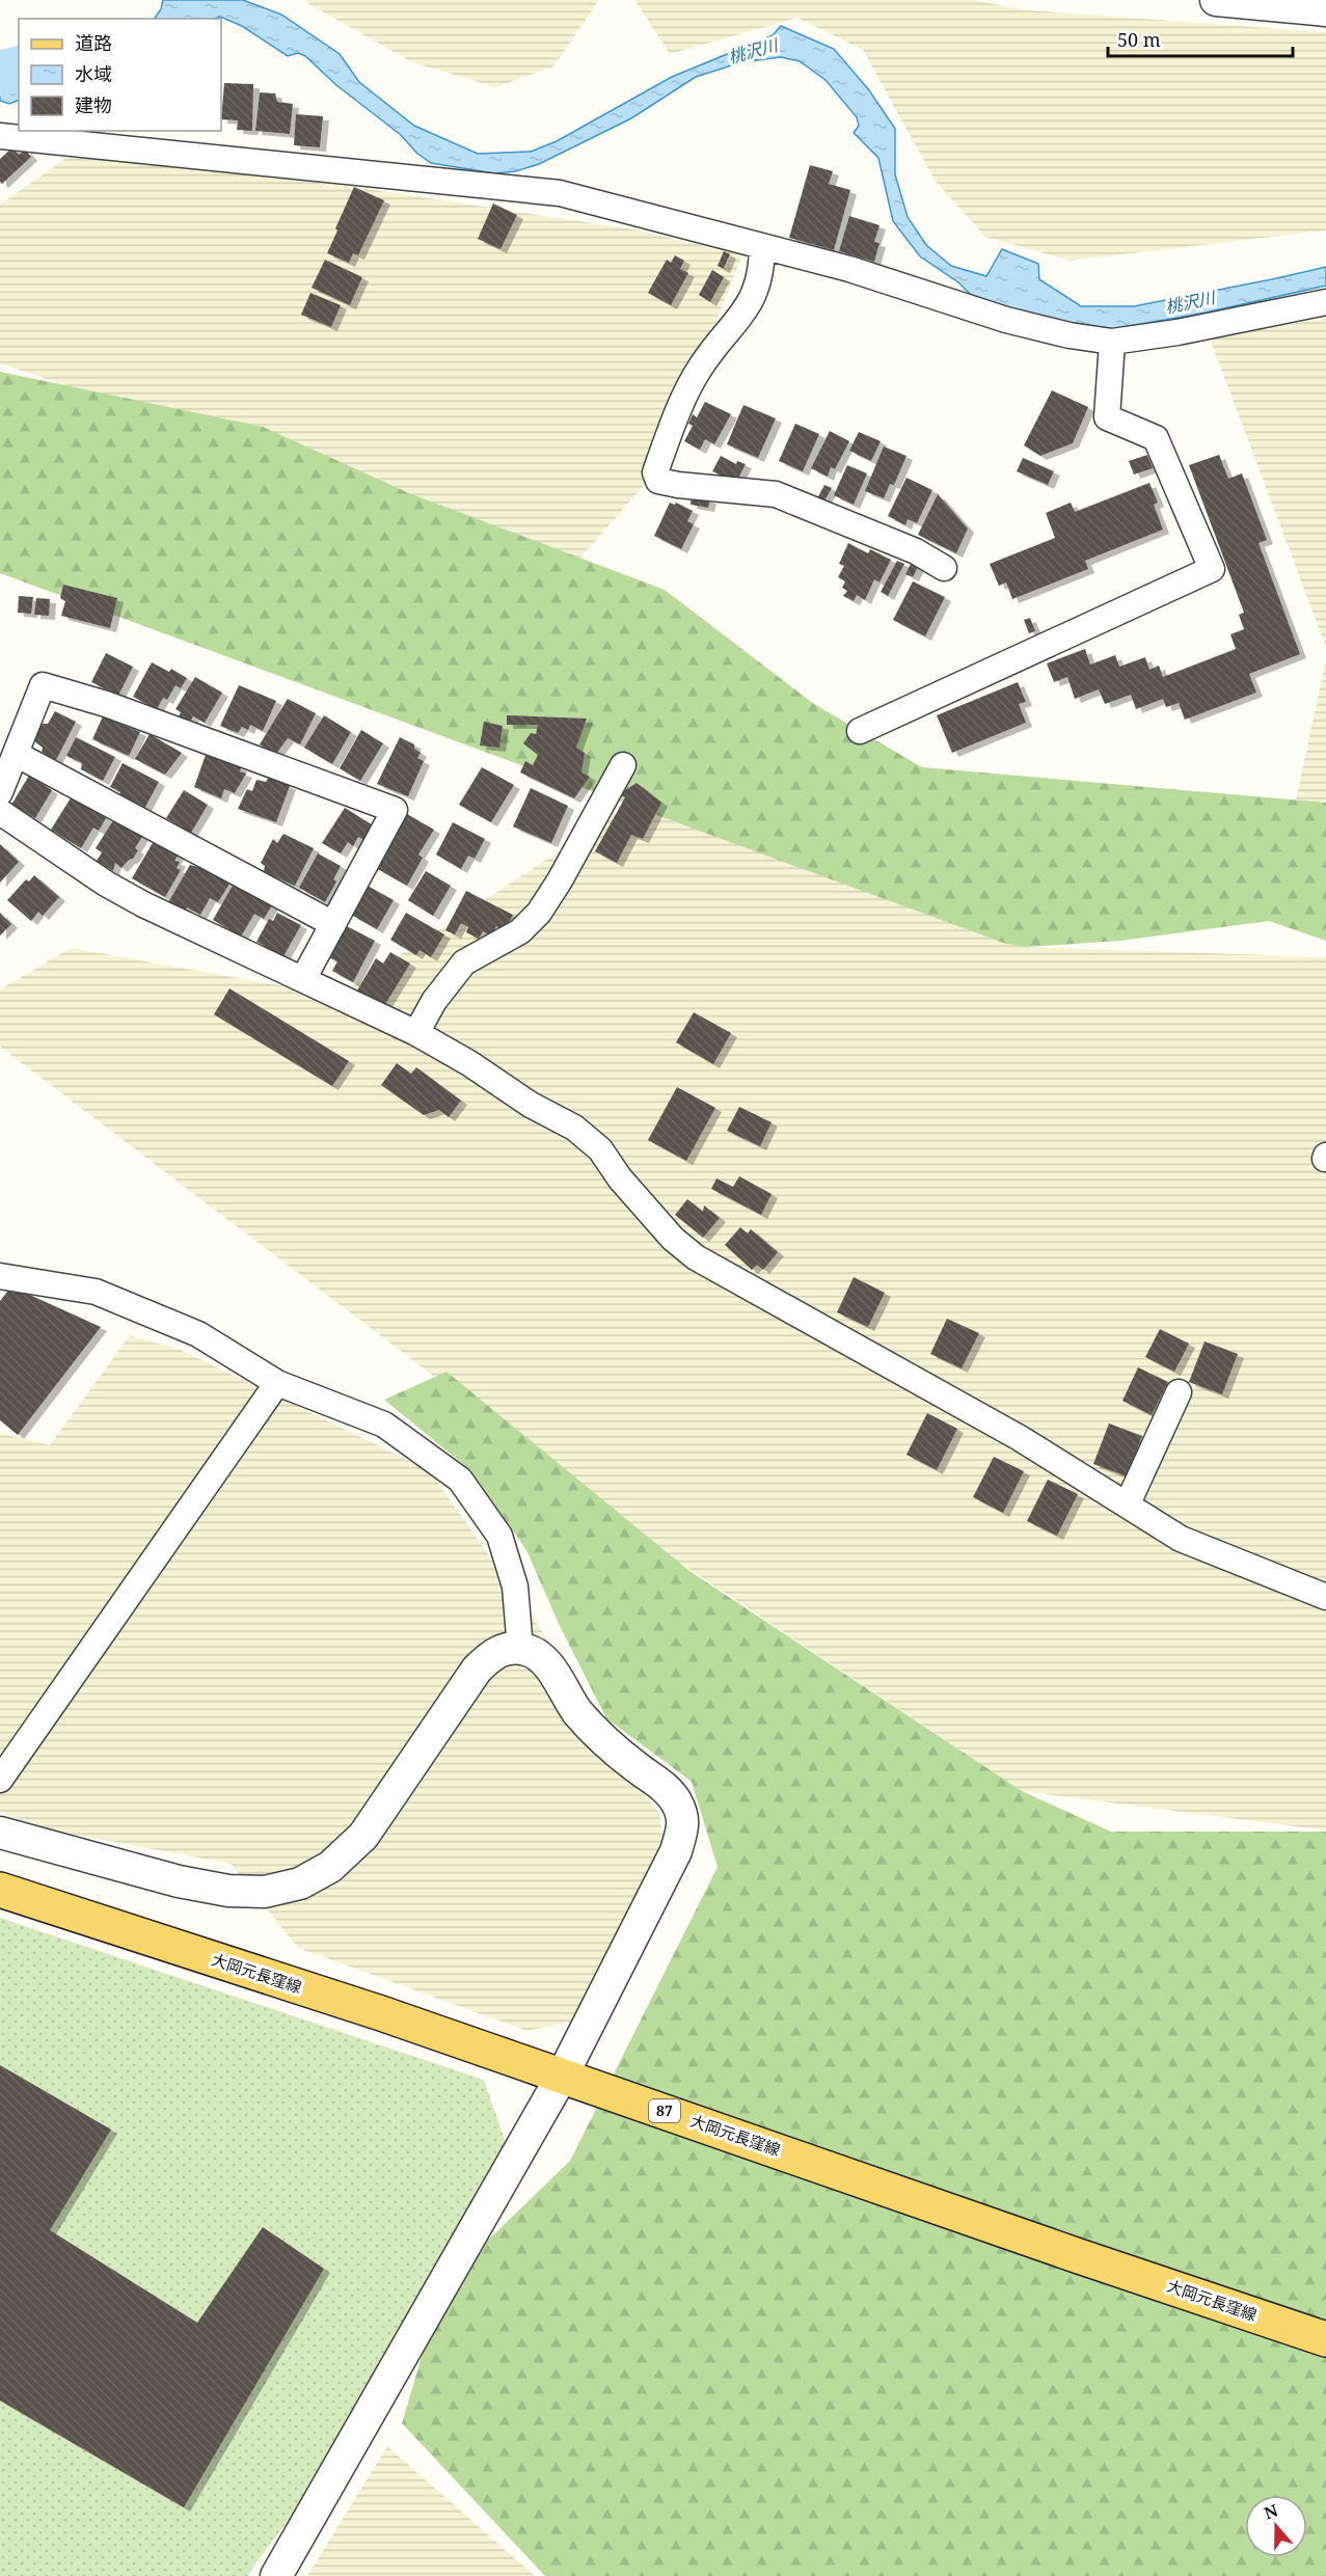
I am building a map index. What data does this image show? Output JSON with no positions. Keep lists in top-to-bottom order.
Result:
{
  "streets": {
    "main road": ["大岡元長窪線", "87"]
  },
  "water": ["桃沢川"],
  "legend": ["道路", "水域", "建物"],
  "scale_bar": "50 m",
  "north": "top"
}
